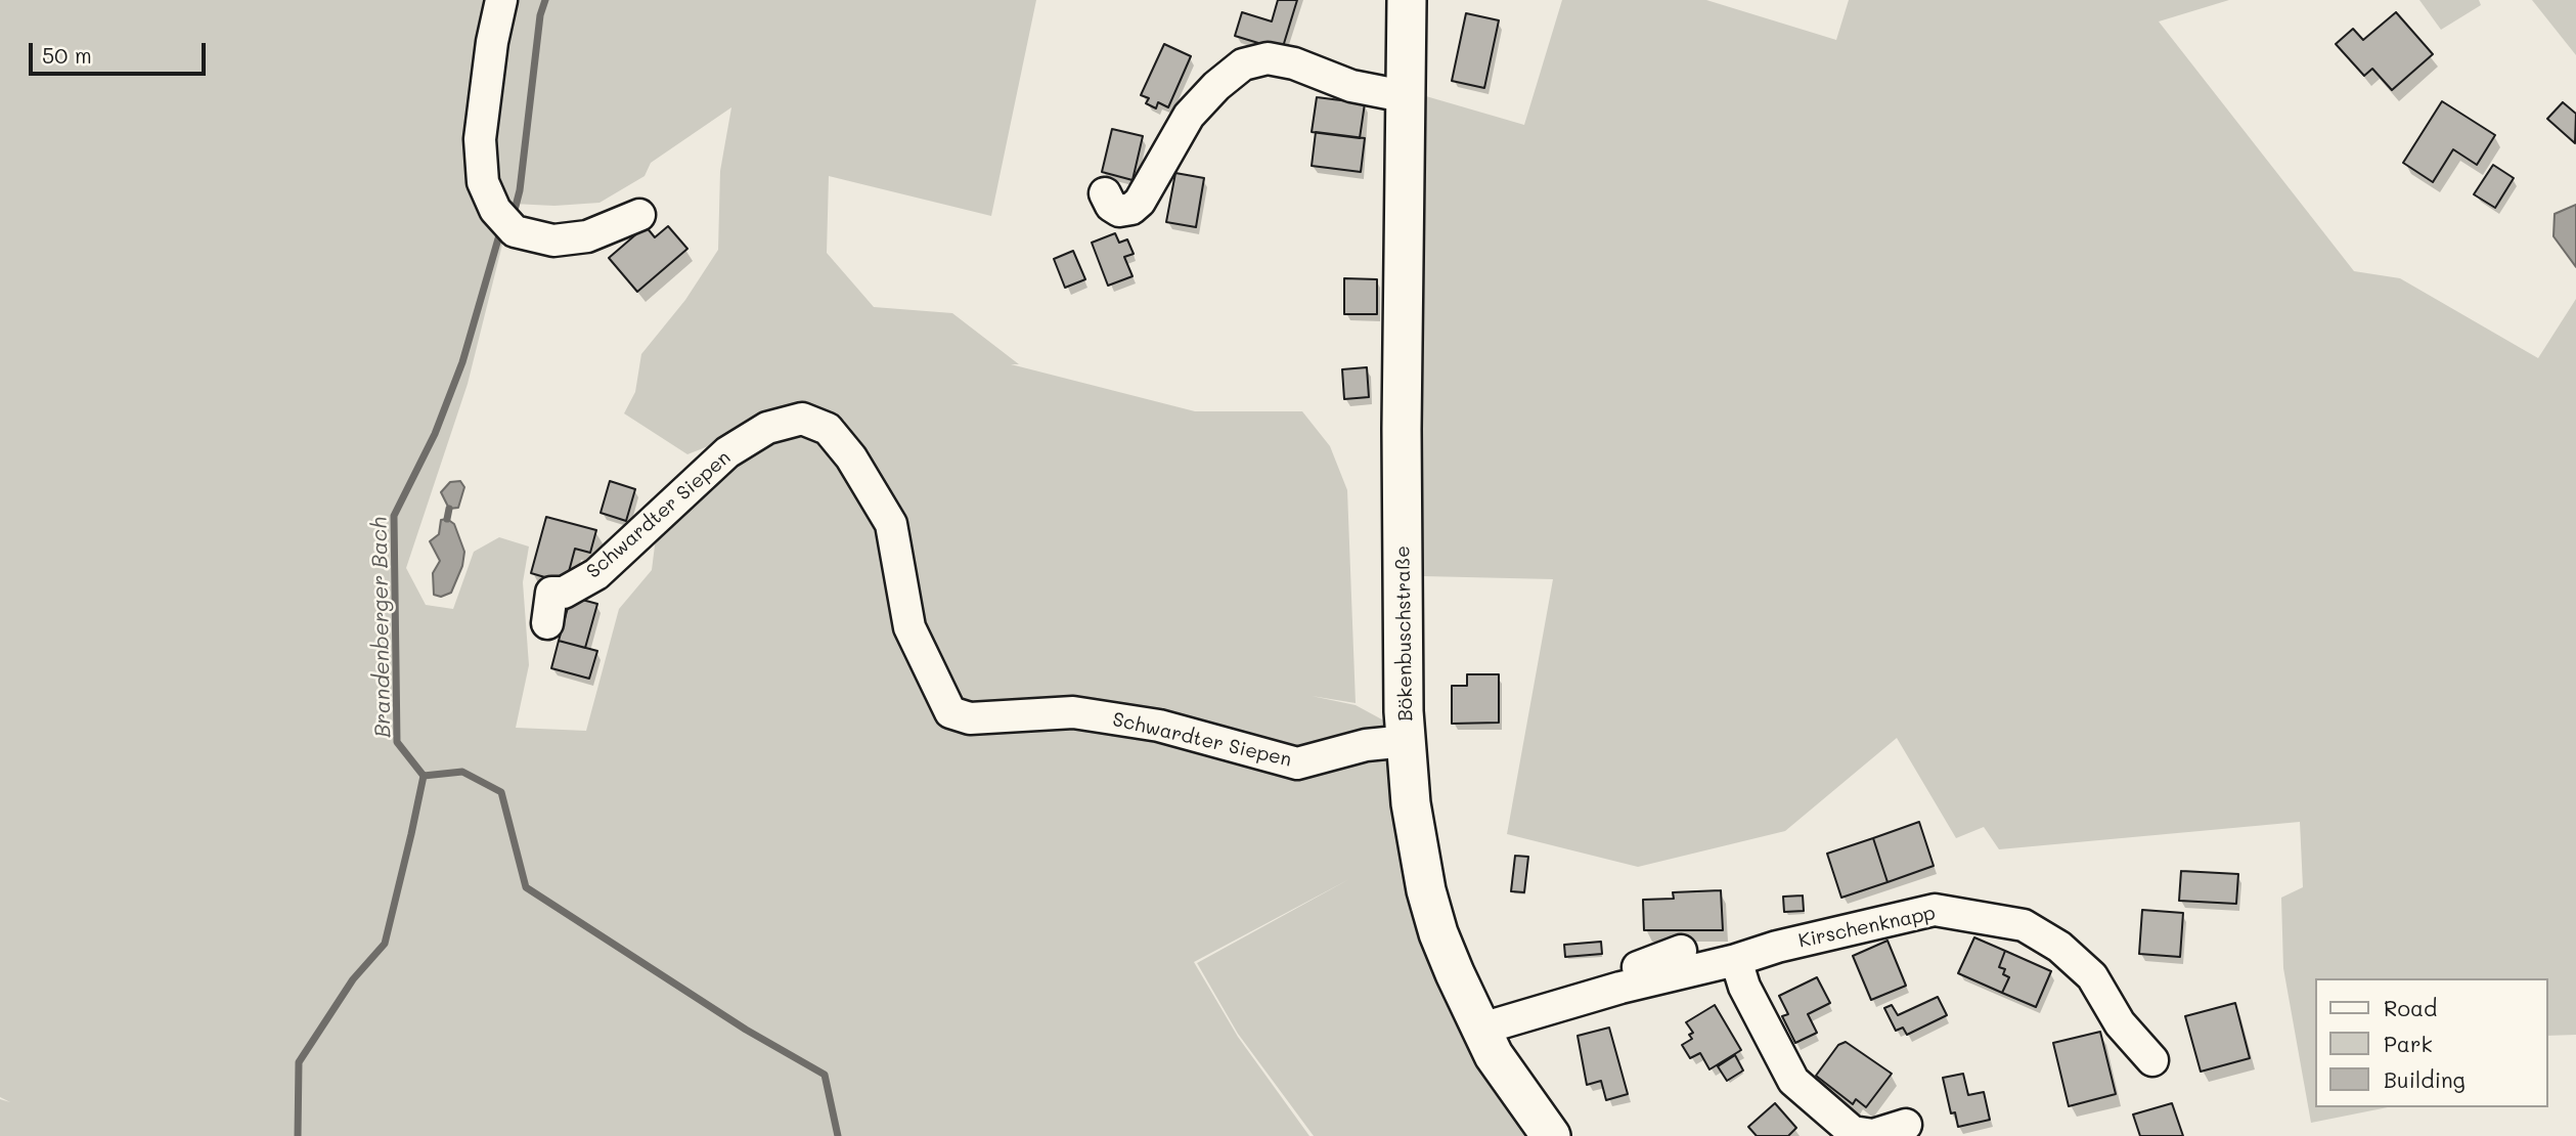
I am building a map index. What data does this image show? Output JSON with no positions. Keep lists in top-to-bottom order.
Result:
{
  "streets": {
    "main road": ["Bökenbuschstraße"],
    "street": ["Schwardter Siepen", "Kirschenknapp"]
  },
  "crossings": [
    ["Schwardter Siepen", "Bökenbuschstraße"],
    ["Bökenbuschstraße", "Kirschenknapp"]
  ],
  "water": ["Brandenberger Bach"],
  "legend": ["Road", "Park", "Building"],
  "scale_bar": "50 m"
}
